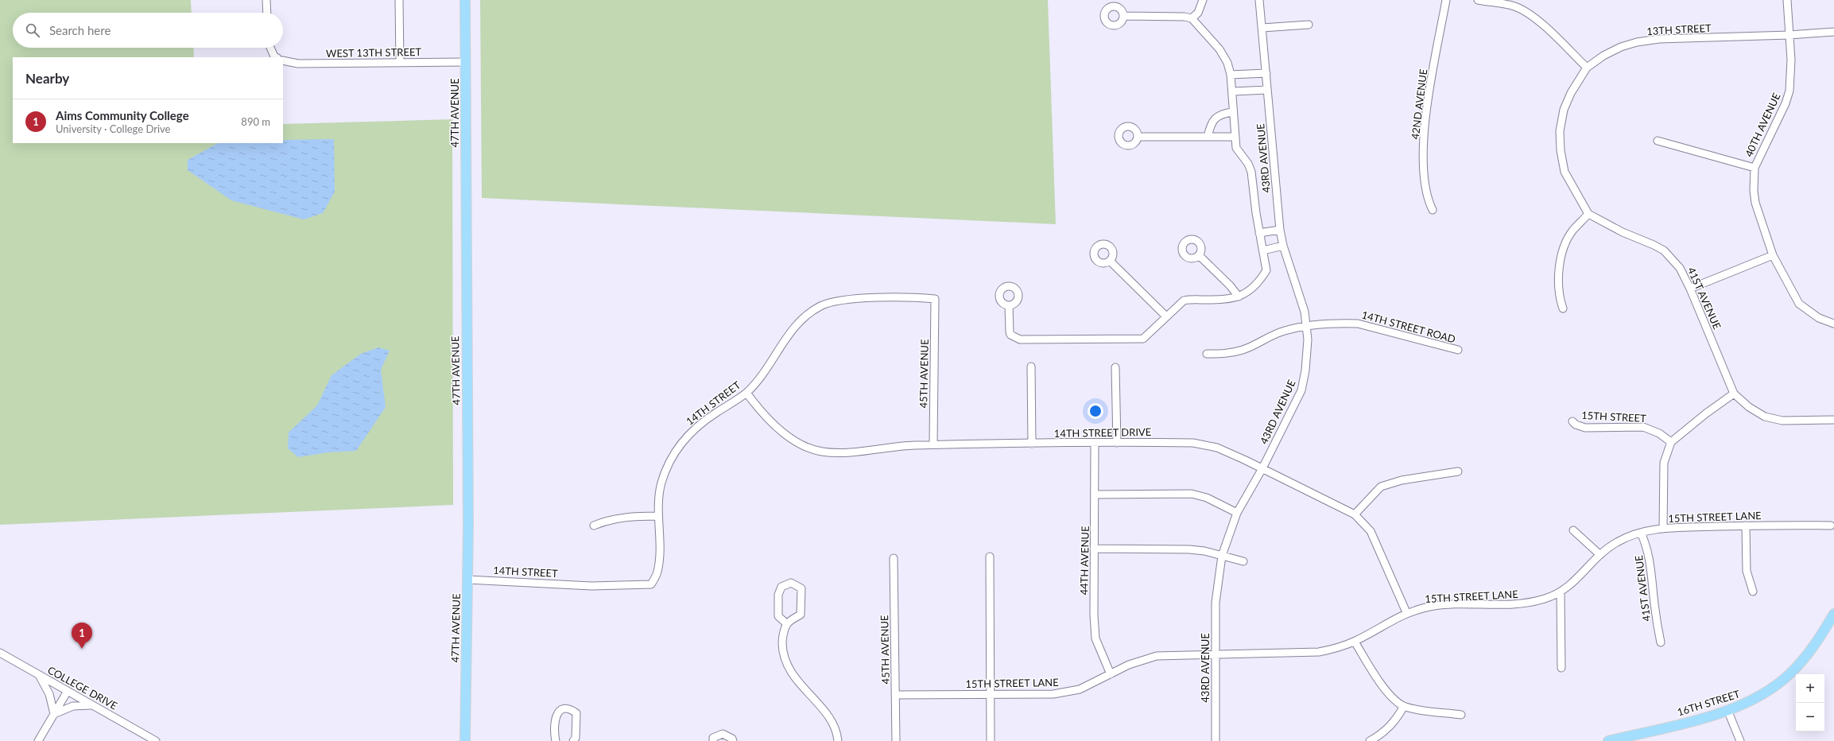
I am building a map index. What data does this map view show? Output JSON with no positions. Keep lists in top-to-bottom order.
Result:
{
  "streets": {
    "main road": ["47TH AVENUE", "16TH STREET"],
    "street": [
      "13TH STREET",
      "WEST 13TH STREET",
      "42ND AVENUE",
      "40TH AVENUE",
      "43RD AVENUE",
      "41ST AVENUE",
      "14TH STREET ROAD",
      "45TH AVENUE",
      "14TH STREET",
      "15TH STREET",
      "14TH STREET DRIVE",
      "15TH STREET LANE",
      "44TH AVENUE",
      "COLLEGE DRIVE"
    ]
  },
  "crossings": [
    ["13TH STREET", "40TH AVENUE"],
    ["WEST 13TH STREET", "47TH AVENUE"],
    ["47TH AVENUE", "14TH STREET"],
    ["43RD AVENUE", "14TH STREET ROAD"],
    ["43RD AVENUE", "14TH STREET DRIVE"],
    ["43RD AVENUE", "15TH STREET LANE"],
    ["41ST AVENUE", "15TH STREET LANE"],
    ["45TH AVENUE", "14TH STREET"],
    ["45TH AVENUE", "14TH STREET DRIVE"],
    ["45TH AVENUE", "15TH STREET LANE"],
    ["14TH STREET", "14TH STREET DRIVE"],
    ["14TH STREET DRIVE", "15TH STREET LANE"],
    ["14TH STREET DRIVE", "44TH AVENUE"],
    ["15TH STREET LANE", "44TH AVENUE"]
  ],
  "page": {
    "search": "Search here",
    "heading": "Nearby",
    "list": [
      {
        "mark": "1",
        "name": "Aims Community College",
        "note": "University · College Drive",
        "value": "890 m"
      }
    ],
    "pins": "1",
    "map_buttons": ["+", "−"]
  }
}
